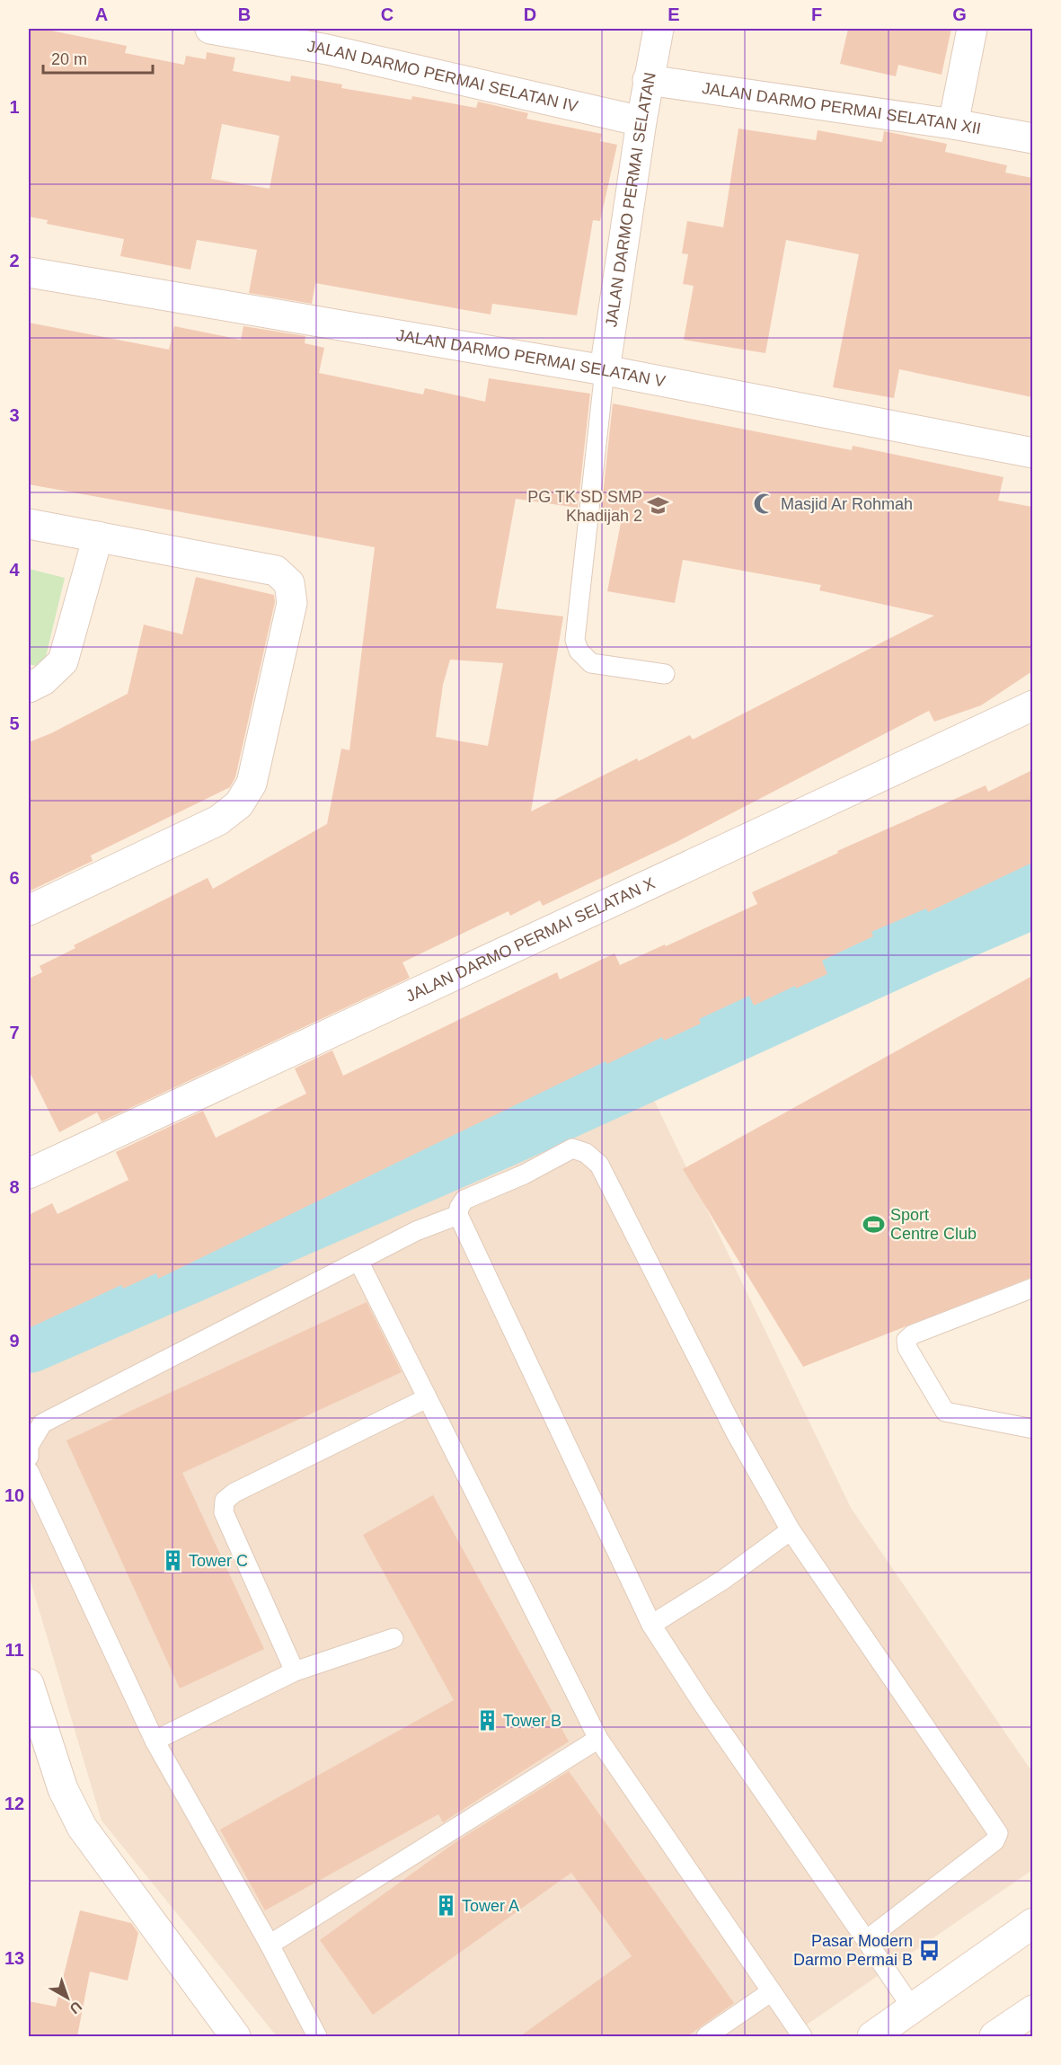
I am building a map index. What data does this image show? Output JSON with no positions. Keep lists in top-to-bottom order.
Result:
{
  "streets": {
    "street": [
      "JALAN DARMO PERMAI SELATAN IV",
      "JALAN DARMO PERMAI SELATAN XII",
      "JALAN DARMO PERMAI SELATAN",
      "JALAN DARMO PERMAI SELATAN V",
      "JALAN DARMO PERMAI SELATAN X"
    ]
  },
  "crossings": [
    ["JALAN DARMO PERMAI SELATAN IV", "JALAN DARMO PERMAI SELATAN"],
    ["JALAN DARMO PERMAI SELATAN XII", "JALAN DARMO PERMAI SELATAN"],
    ["JALAN DARMO PERMAI SELATAN", "JALAN DARMO PERMAI SELATAN V"]
  ],
  "places": {
    "mosque": ["Masjid Ar Rohmah"],
    "school or university": ["PG TK SD SMP Khadijah 2"],
    "sports": ["Sport Centre Club"],
    "building": ["Tower C", "Tower B", "Tower A"],
    "bus stop": ["Pasar Modern Darmo Permai B"]
  },
  "scale_bar": "20 m",
  "north": "bottom right",
  "grid": {
    "columns": [
      "A",
      "B",
      "C",
      "D",
      "E",
      "F",
      "G"
    ],
    "rows": [
      "1",
      "2",
      "3",
      "4",
      "5",
      "6",
      "7",
      "8",
      "9",
      "10",
      "11",
      "12",
      "13"
    ]
  }
}
